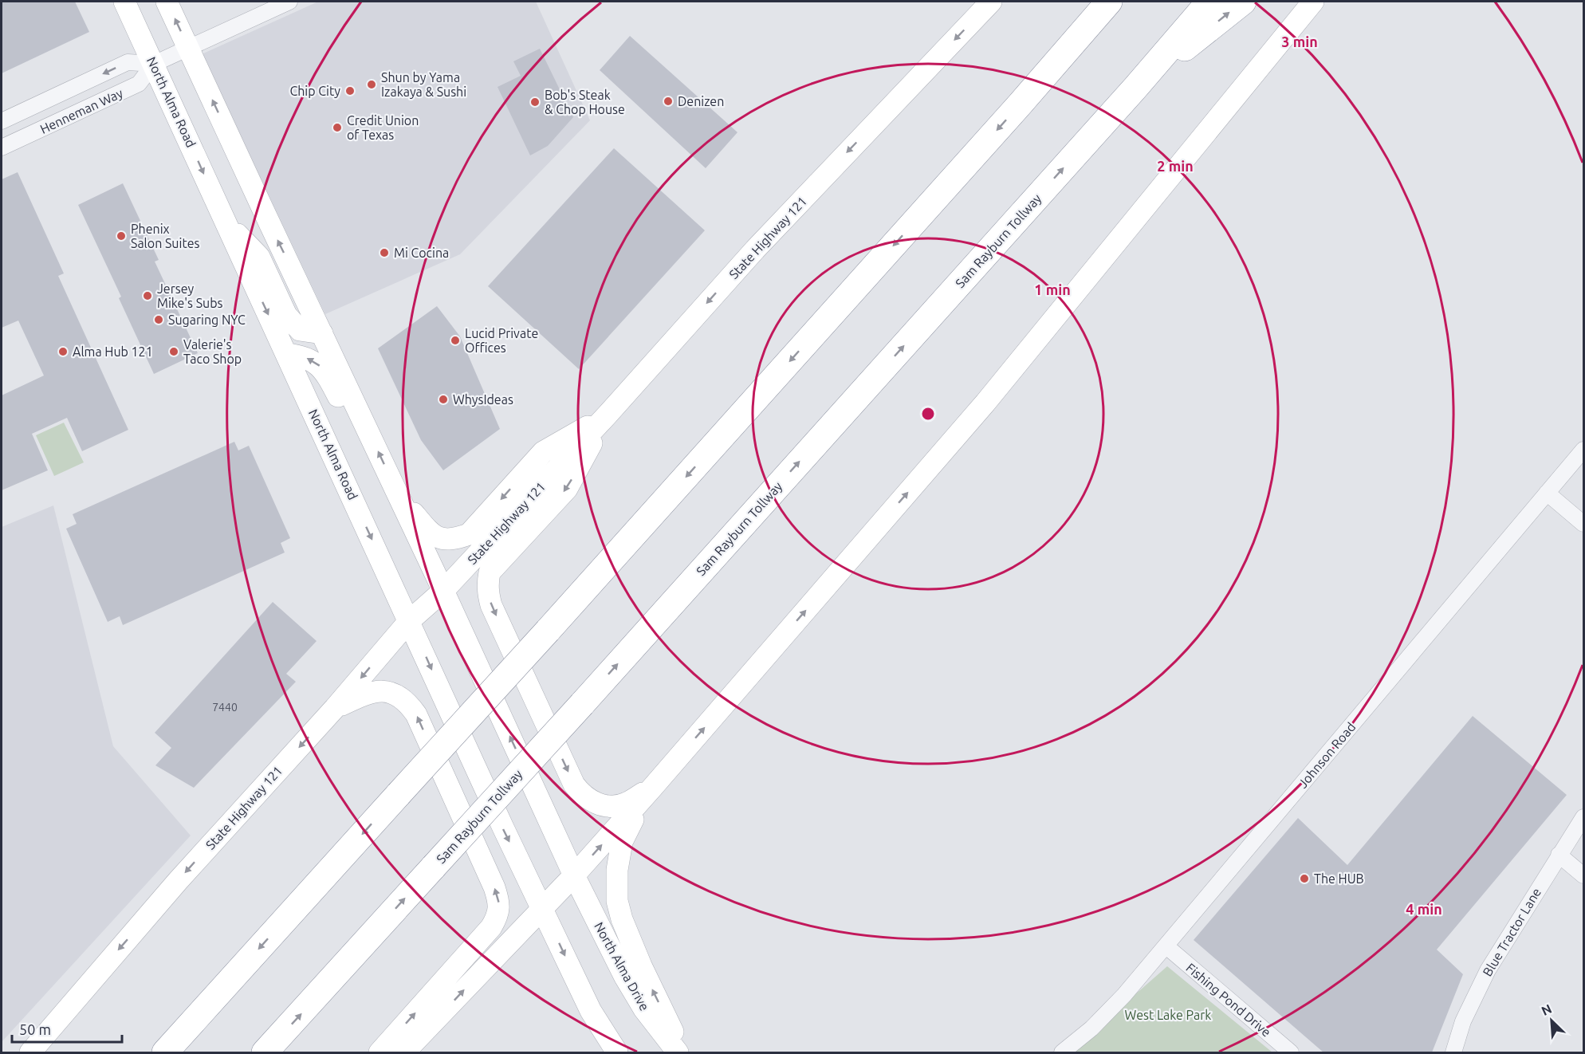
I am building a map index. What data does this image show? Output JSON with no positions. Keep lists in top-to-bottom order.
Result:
{
  "streets": {
    "highway": ["Sam Rayburn Tollway"],
    "main road": ["North Alma Road", "State Highway 121", "North Alma Drive"],
    "street": [
      "Henneman Way",
      "Johnson Road",
      "Blue Tractor Lane",
      "Fishing Pond Drive"
    ]
  },
  "crossings": [
    ["North Alma Road", "Henneman Way"],
    ["North Alma Road", "State Highway 121"],
    ["Johnson Road", "Fishing Pond Drive"]
  ],
  "one_way": ["State Highway 121"],
  "parks": ["West Lake Park"],
  "places": [
    "Shun by Yama Izakaya & Sushi",
    "Chip City",
    "Denizen",
    "Bob's Steak & Chop House",
    "Credit Union of Texas",
    "Phenix Salon Suites",
    "Mi Cocina",
    "Jersey Mike's Subs",
    "Sugaring NYC",
    "Lucid Private Offices",
    "Alma Hub 121",
    "Valerie's Taco Shop",
    "WhysIdeas",
    "The HUB"
  ],
  "house_numbers": ["7440"],
  "scale_bar": "50 m",
  "north": "top left",
  "rings": [
    "3 min",
    "2 min",
    "1 min",
    "4 min"
  ]
}
